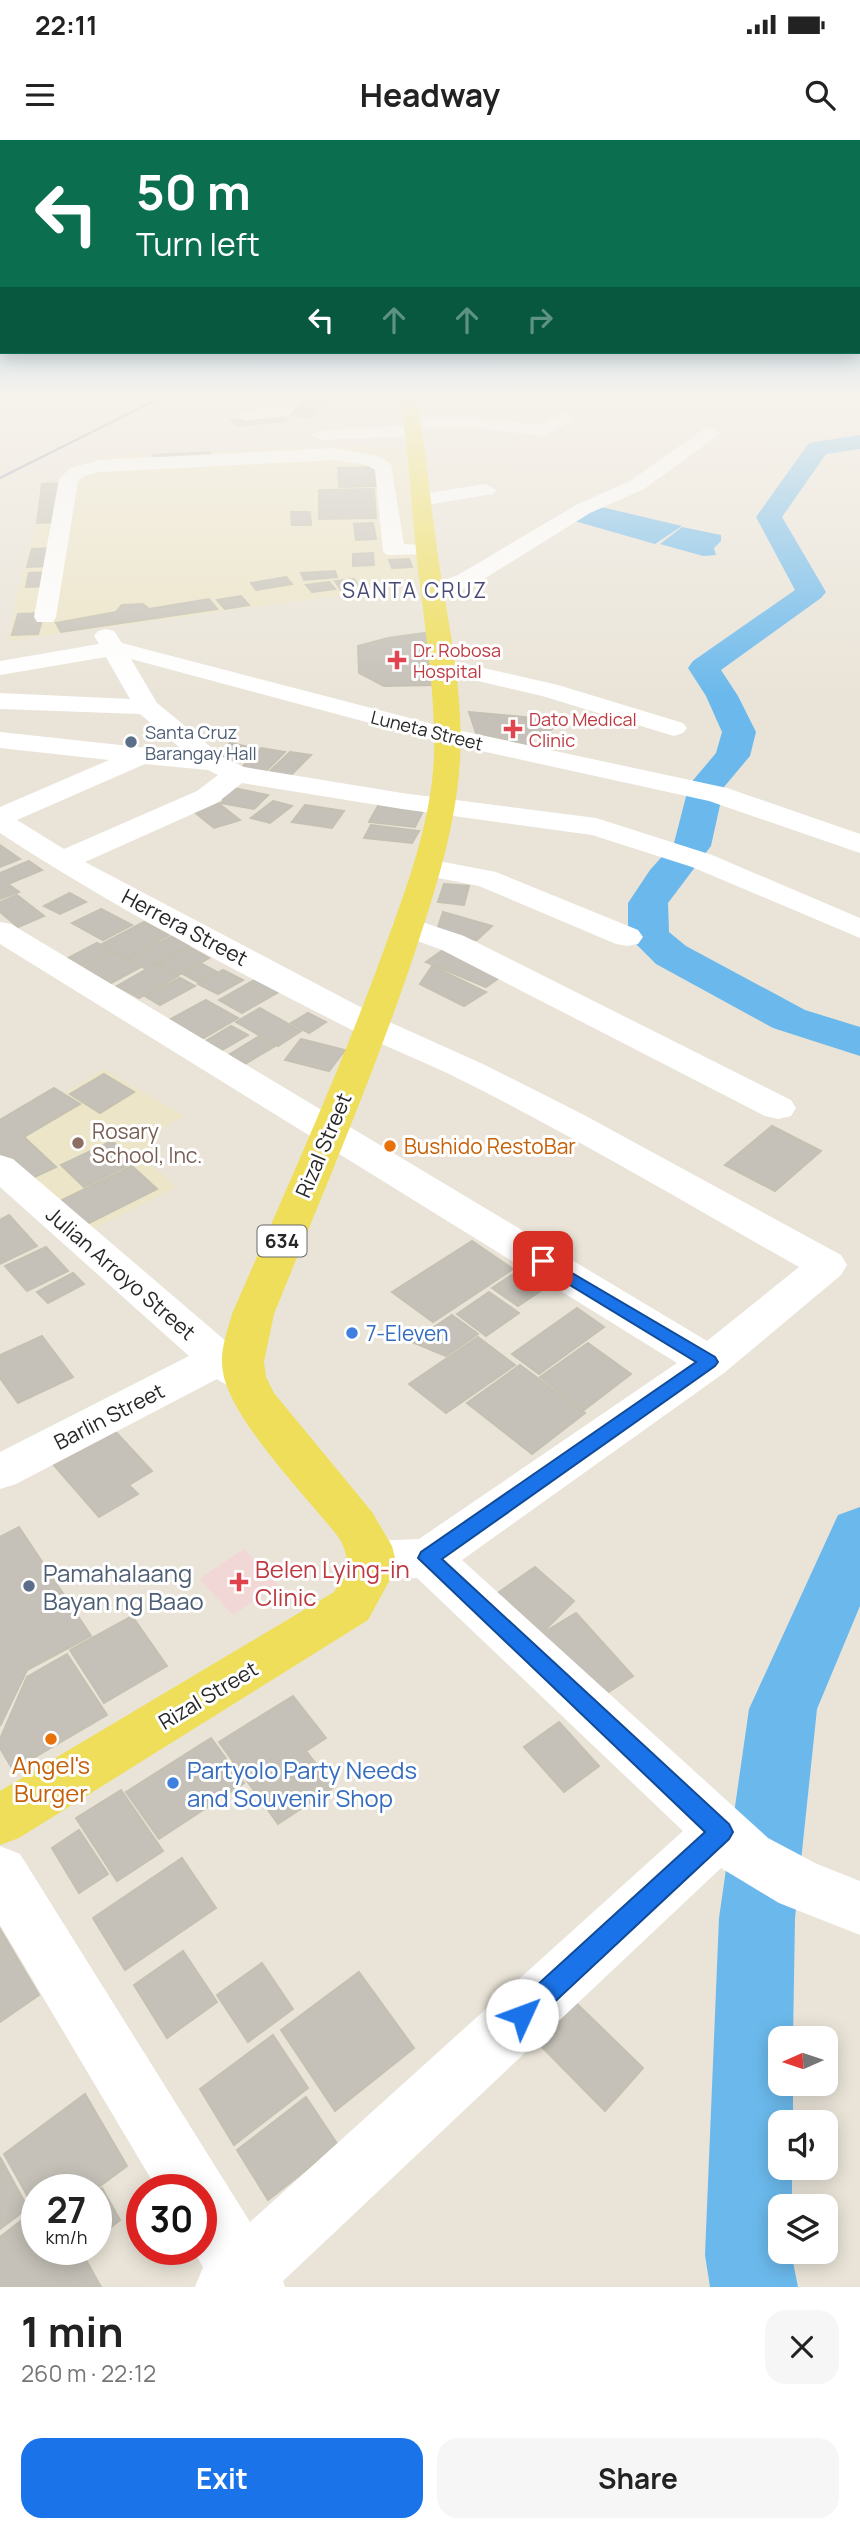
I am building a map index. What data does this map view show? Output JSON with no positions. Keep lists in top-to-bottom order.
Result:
{
  "streets": {
    "main road": ["Rizal Street", "634"],
    "street": [
      "Luneta Street",
      "Herrera Street",
      "Julian Arroyo Street",
      "Barlin Street"
    ]
  },
  "crossings": [
    ["Luneta Street", "Rizal Street"],
    ["Herrera Street", "Rizal Street"],
    ["Rizal Street", "Julian Arroyo Street"],
    ["Rizal Street", "Barlin Street"],
    ["Julian Arroyo Street", "Barlin Street"]
  ],
  "districts": ["SANTA CRUZ"],
  "places": {
    "health": ["Dr. Robosa Hospital", "Dato Medical Clinic", "Belen Lying-in Clinic"],
    "other": [
      "Santa Cruz Barangay Hall",
      "Rosary School, Inc.",
      "Bushido RestoBar",
      "7-Eleven",
      "Pamahalaang Bayan ng Baao",
      "Angel's Burger",
      "Partyolo Party Needs and Souvenir Shop"
    ]
  },
  "north": "left",
  "page": {
    "status": "22:11",
    "header": "Headway",
    "turn": ["50 m", "Turn left"],
    "speed": "27 km/h",
    "limit": "30",
    "heading": ["1 min", "260 m · 22:12"],
    "buttons": ["Exit", "Share"]
  }
}
